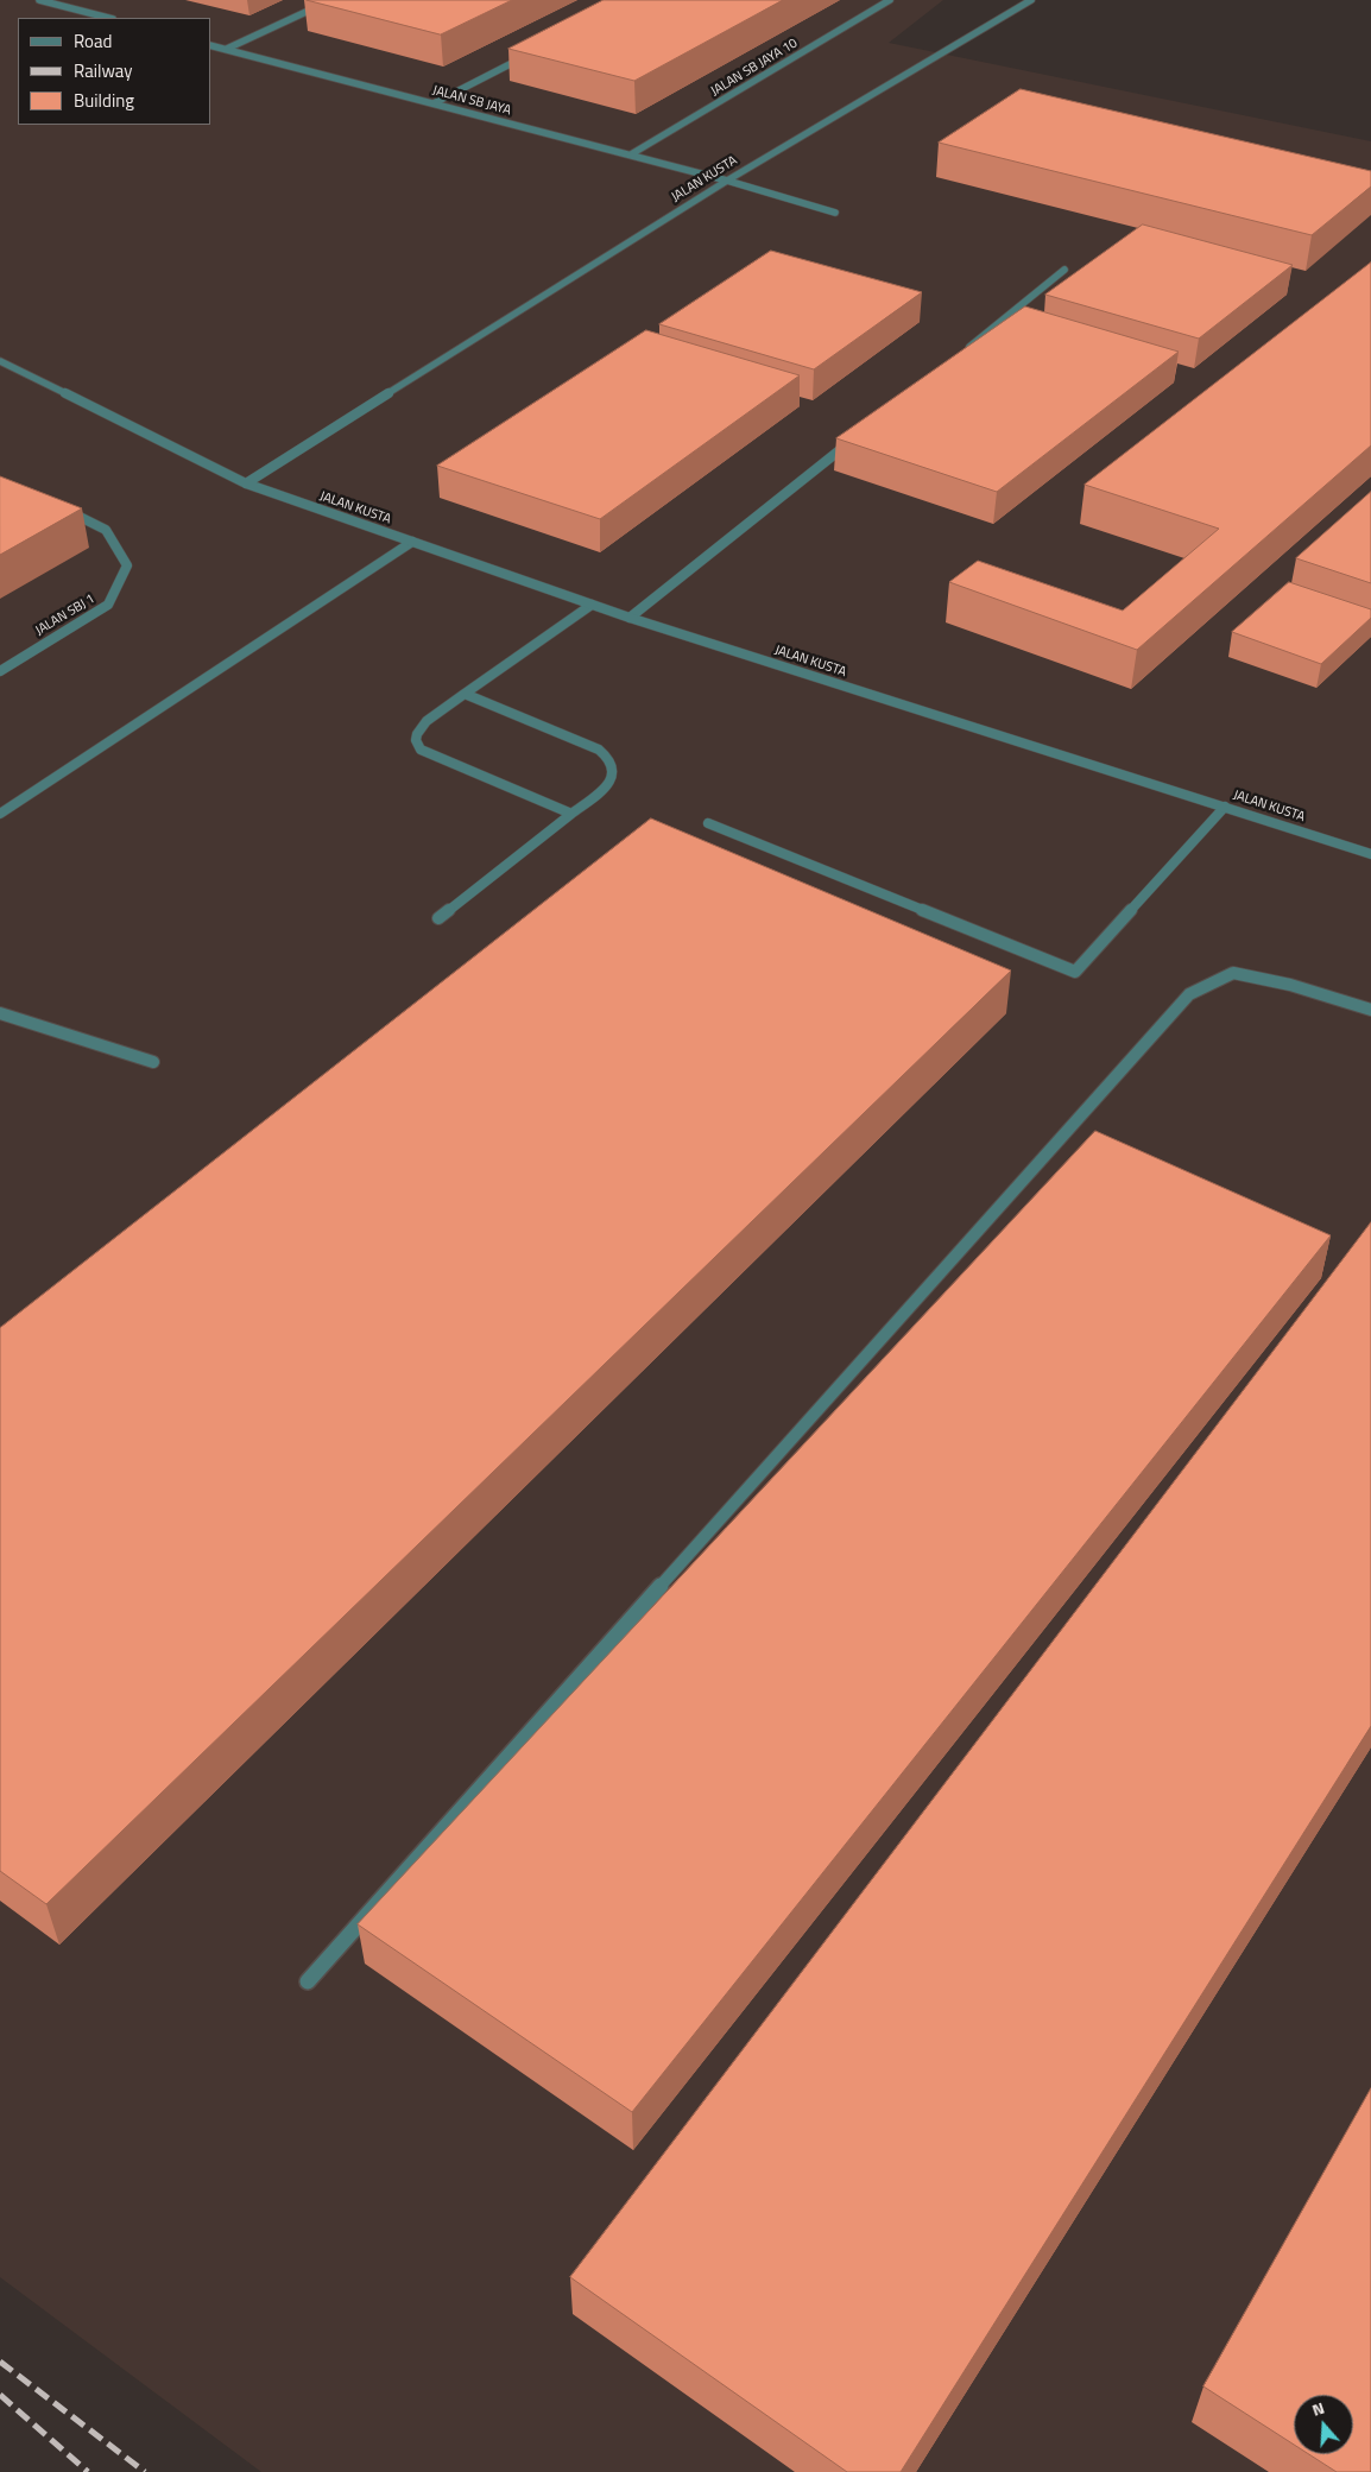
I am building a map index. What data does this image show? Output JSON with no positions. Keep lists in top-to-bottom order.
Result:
{
  "streets": {
    "street": [
      "JALAN SB JAYA 10",
      "JALAN SB JAYA",
      "JALAN KUSTA",
      "JALAN SBJ 1"
    ]
  },
  "crossings": [
    ["JALAN SB JAYA 10", "JALAN SB JAYA"],
    ["JALAN SB JAYA", "JALAN KUSTA"]
  ],
  "legend": ["Road", "Railway", "Building"],
  "north": "top"
}
